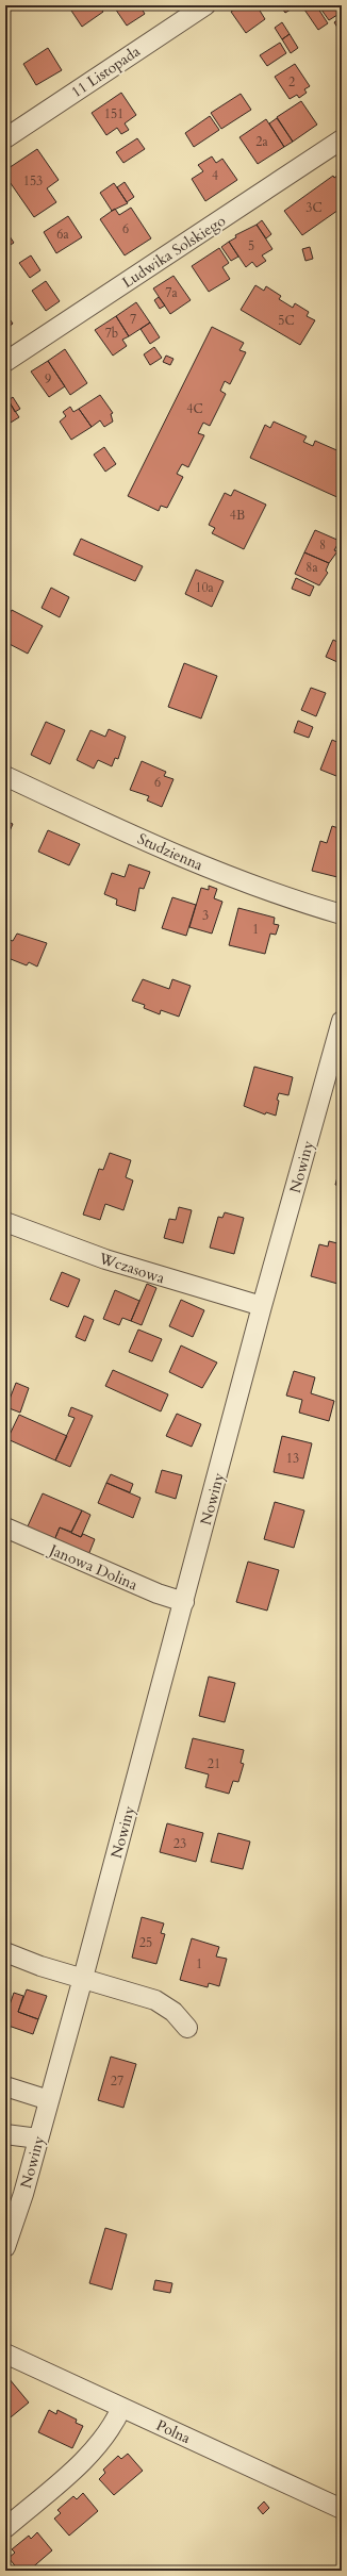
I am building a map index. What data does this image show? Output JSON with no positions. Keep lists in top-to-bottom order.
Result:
{
  "streets": {
    "street": [
      "11 Listopada",
      "Ludwika Solskiego",
      "Studzienna",
      "Nowiny",
      "Wczasowa",
      "Janowa Dolina",
      "Polna"
    ]
  },
  "crossings": [
    ["Nowiny", "Wczasowa"],
    ["Nowiny", "Janowa Dolina"]
  ],
  "house_numbers": [
    "2",
    "151",
    "2a",
    "4",
    "153",
    "3C",
    "6",
    "6a",
    "5",
    "7a",
    "7",
    "5C",
    "7b",
    "9",
    "4C",
    "4B",
    "8",
    "8a",
    "10a",
    "6",
    "3",
    "1",
    "13",
    "21",
    "23",
    "25",
    "1",
    "27"
  ]
}
